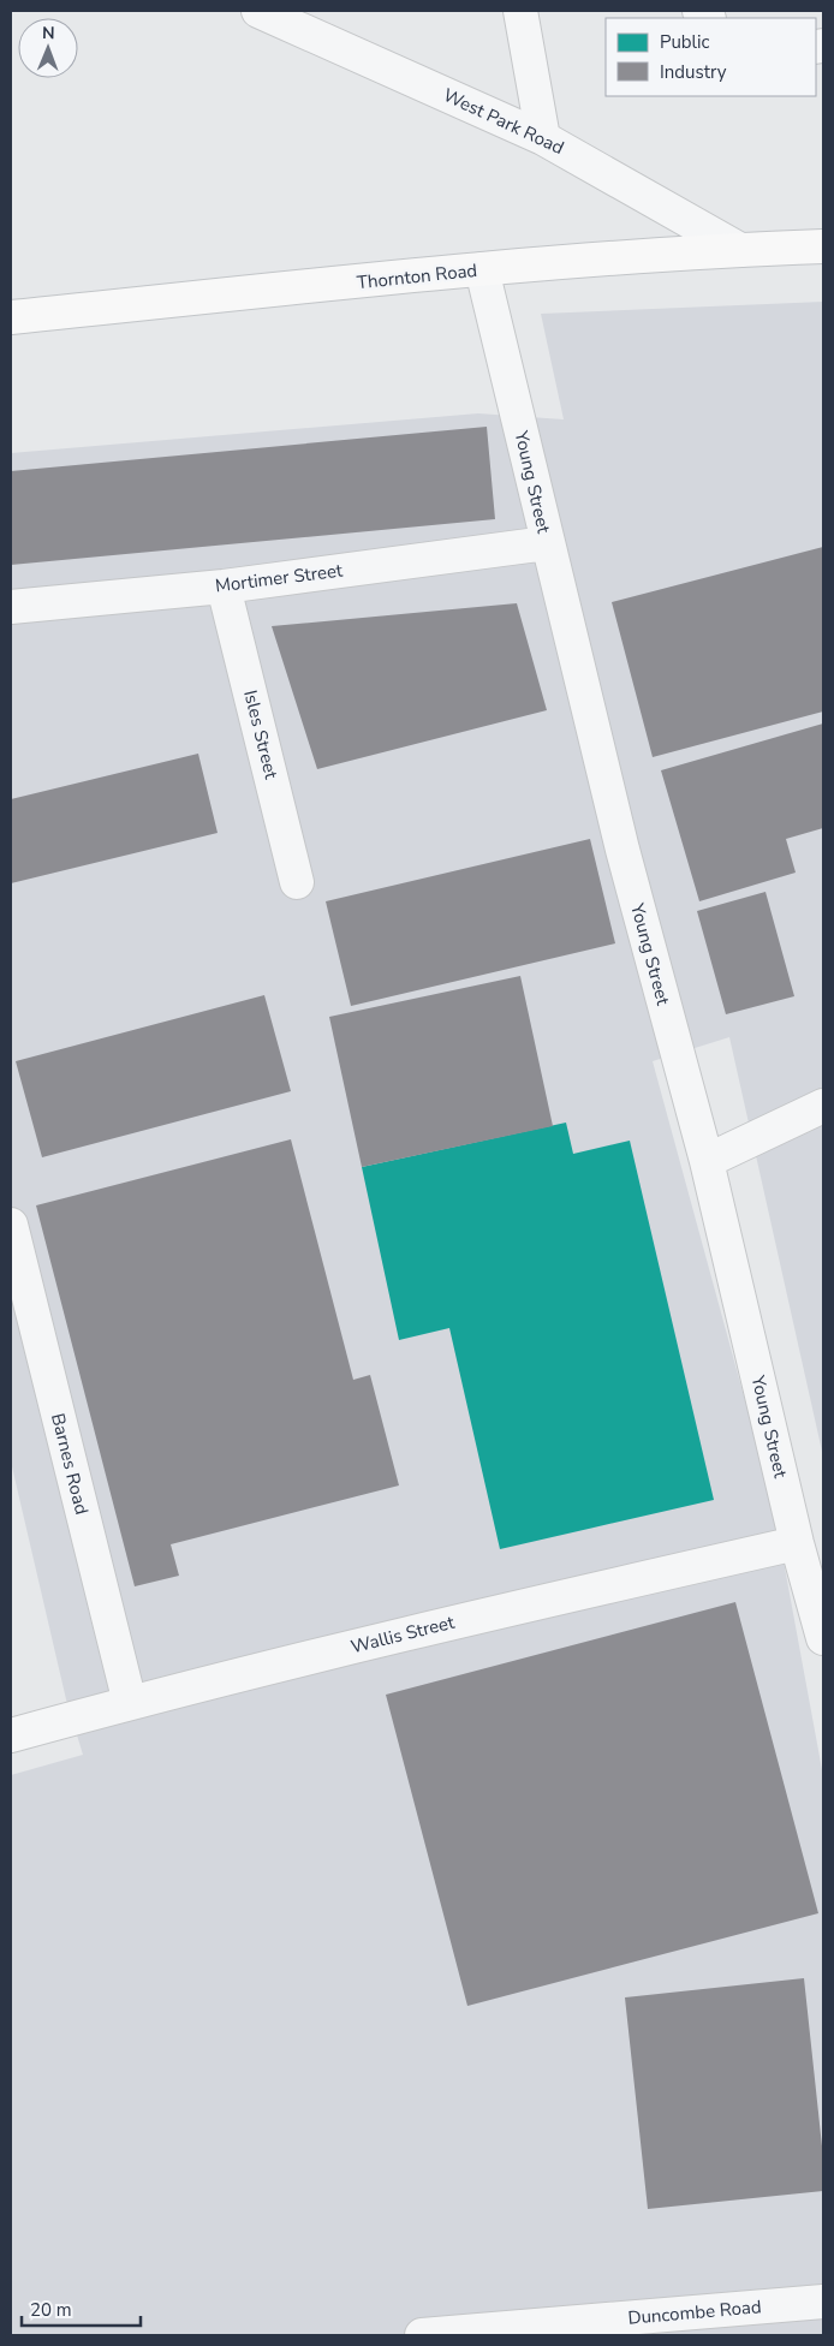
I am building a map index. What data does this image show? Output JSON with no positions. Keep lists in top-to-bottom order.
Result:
{
  "streets": {
    "main road": ["Thornton Road"],
    "street": [
      "West Park Road",
      "Young Street",
      "Mortimer Street",
      "Isles Street",
      "Barnes Road",
      "Wallis Street",
      "Duncombe Road"
    ]
  },
  "crossings": [
    ["West Park Road", "Thornton Road"],
    ["Thornton Road", "Young Street"],
    ["Young Street", "Mortimer Street"],
    ["Young Street", "Wallis Street"],
    ["Mortimer Street", "Isles Street"],
    ["Barnes Road", "Wallis Street"]
  ],
  "legend": ["Public", "Industry"],
  "scale_bar": "20 m",
  "north": "top"
}
